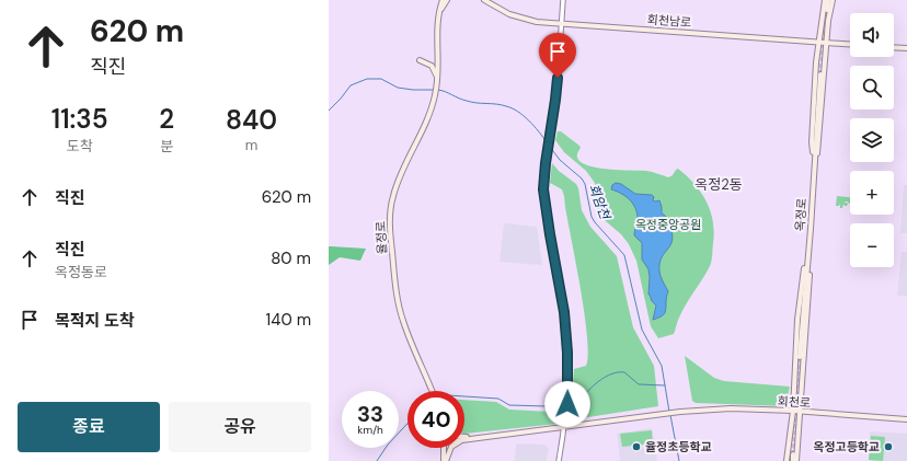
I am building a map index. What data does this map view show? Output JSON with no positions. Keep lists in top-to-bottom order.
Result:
{
  "streets": {
    "main road": [
      "회천남로",
      "옥정로",
      "율정로",
      "회천로"
    ]
  },
  "districts": ["옥정2동"],
  "water": ["회암천"],
  "parks": ["옥정중앙공원"],
  "places": ["율정초등학교", "옥정고등학교"],
  "page": {
    "turn": ["620 m", "직진"],
    "map_buttons": ["+", "−"],
    "eta": [
      "11:35",
      "도착",
      "2",
      "분",
      "840",
      "m"
    ],
    "list": [
      {
        "name": "직진",
        "value": "620 m"
      },
      {
        "name": "직진",
        "note": "옥정동로",
        "value": "80 m"
      },
      {
        "name": "목적지 도착",
        "value": "140 m"
      }
    ],
    "speed": "33 km/h",
    "limit": "40",
    "buttons": ["종료", "공유"]
  }
}
